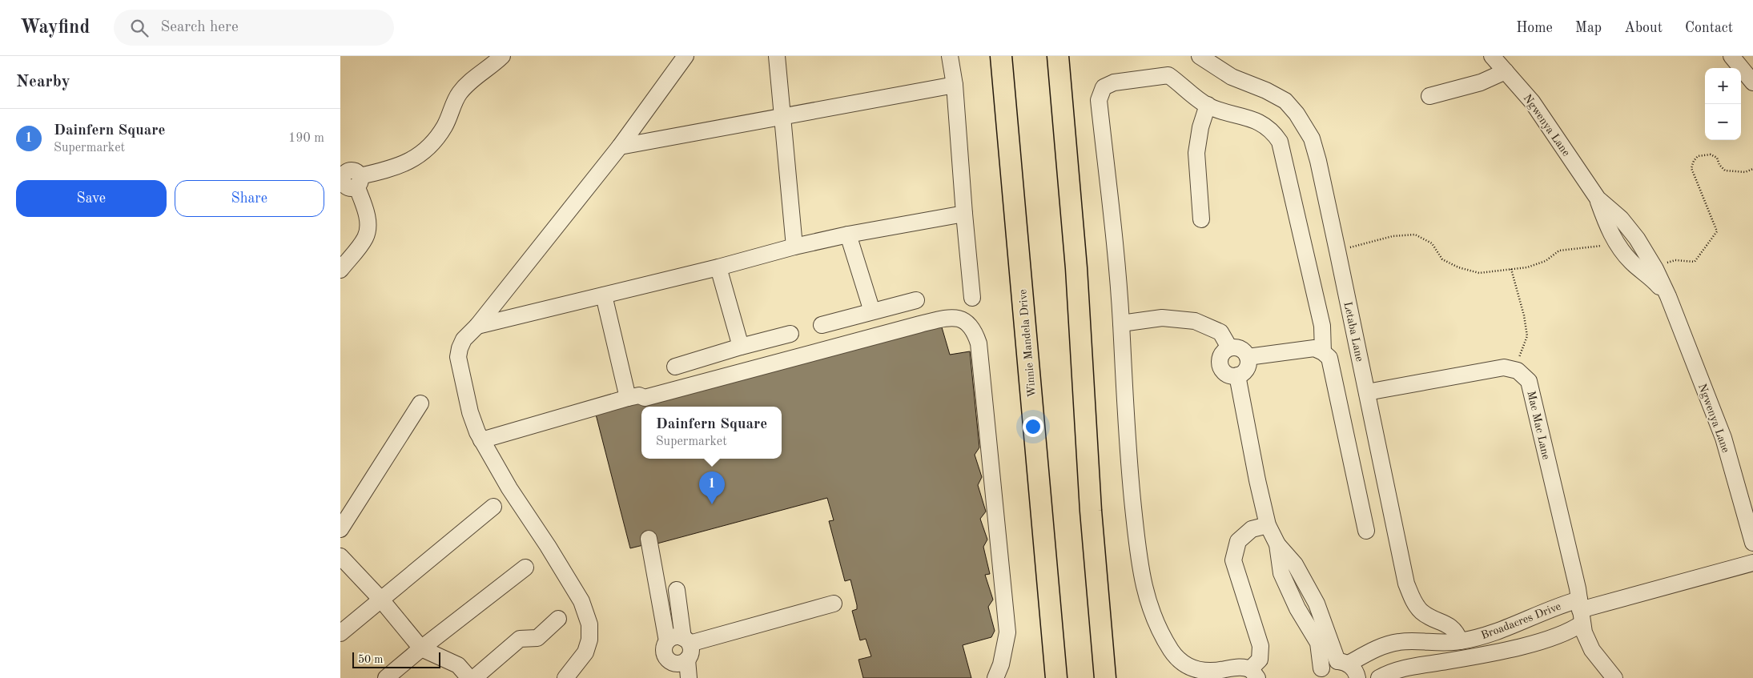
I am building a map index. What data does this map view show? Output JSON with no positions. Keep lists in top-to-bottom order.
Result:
{
  "streets": {
    "main road": ["Winnie Mandela Drive"],
    "street": [
      "Ngwenya Lane",
      "Letaba Lane",
      "Mac Mac Lane",
      "Broadacres Drive"
    ]
  },
  "crossings": [
    ["Letaba Lane", "Broadacres Drive"],
    ["Mac Mac Lane", "Broadacres Drive"]
  ],
  "scale_bar": "50 m",
  "page": {
    "header": "Wayfind",
    "search": "Search here",
    "nav": [
      "Home",
      "Map",
      "About",
      "Contact"
    ],
    "heading": "Nearby",
    "map_buttons": ["+", "−"],
    "list": [
      {
        "mark": "1",
        "name": "Dainfern Square",
        "note": "Supermarket",
        "value": "190 m"
      }
    ],
    "buttons": ["Save", "Share"],
    "popup": ["Dainfern Square", "Supermarket"],
    "pins": "1",
    "scale": "50 m"
  }
}
